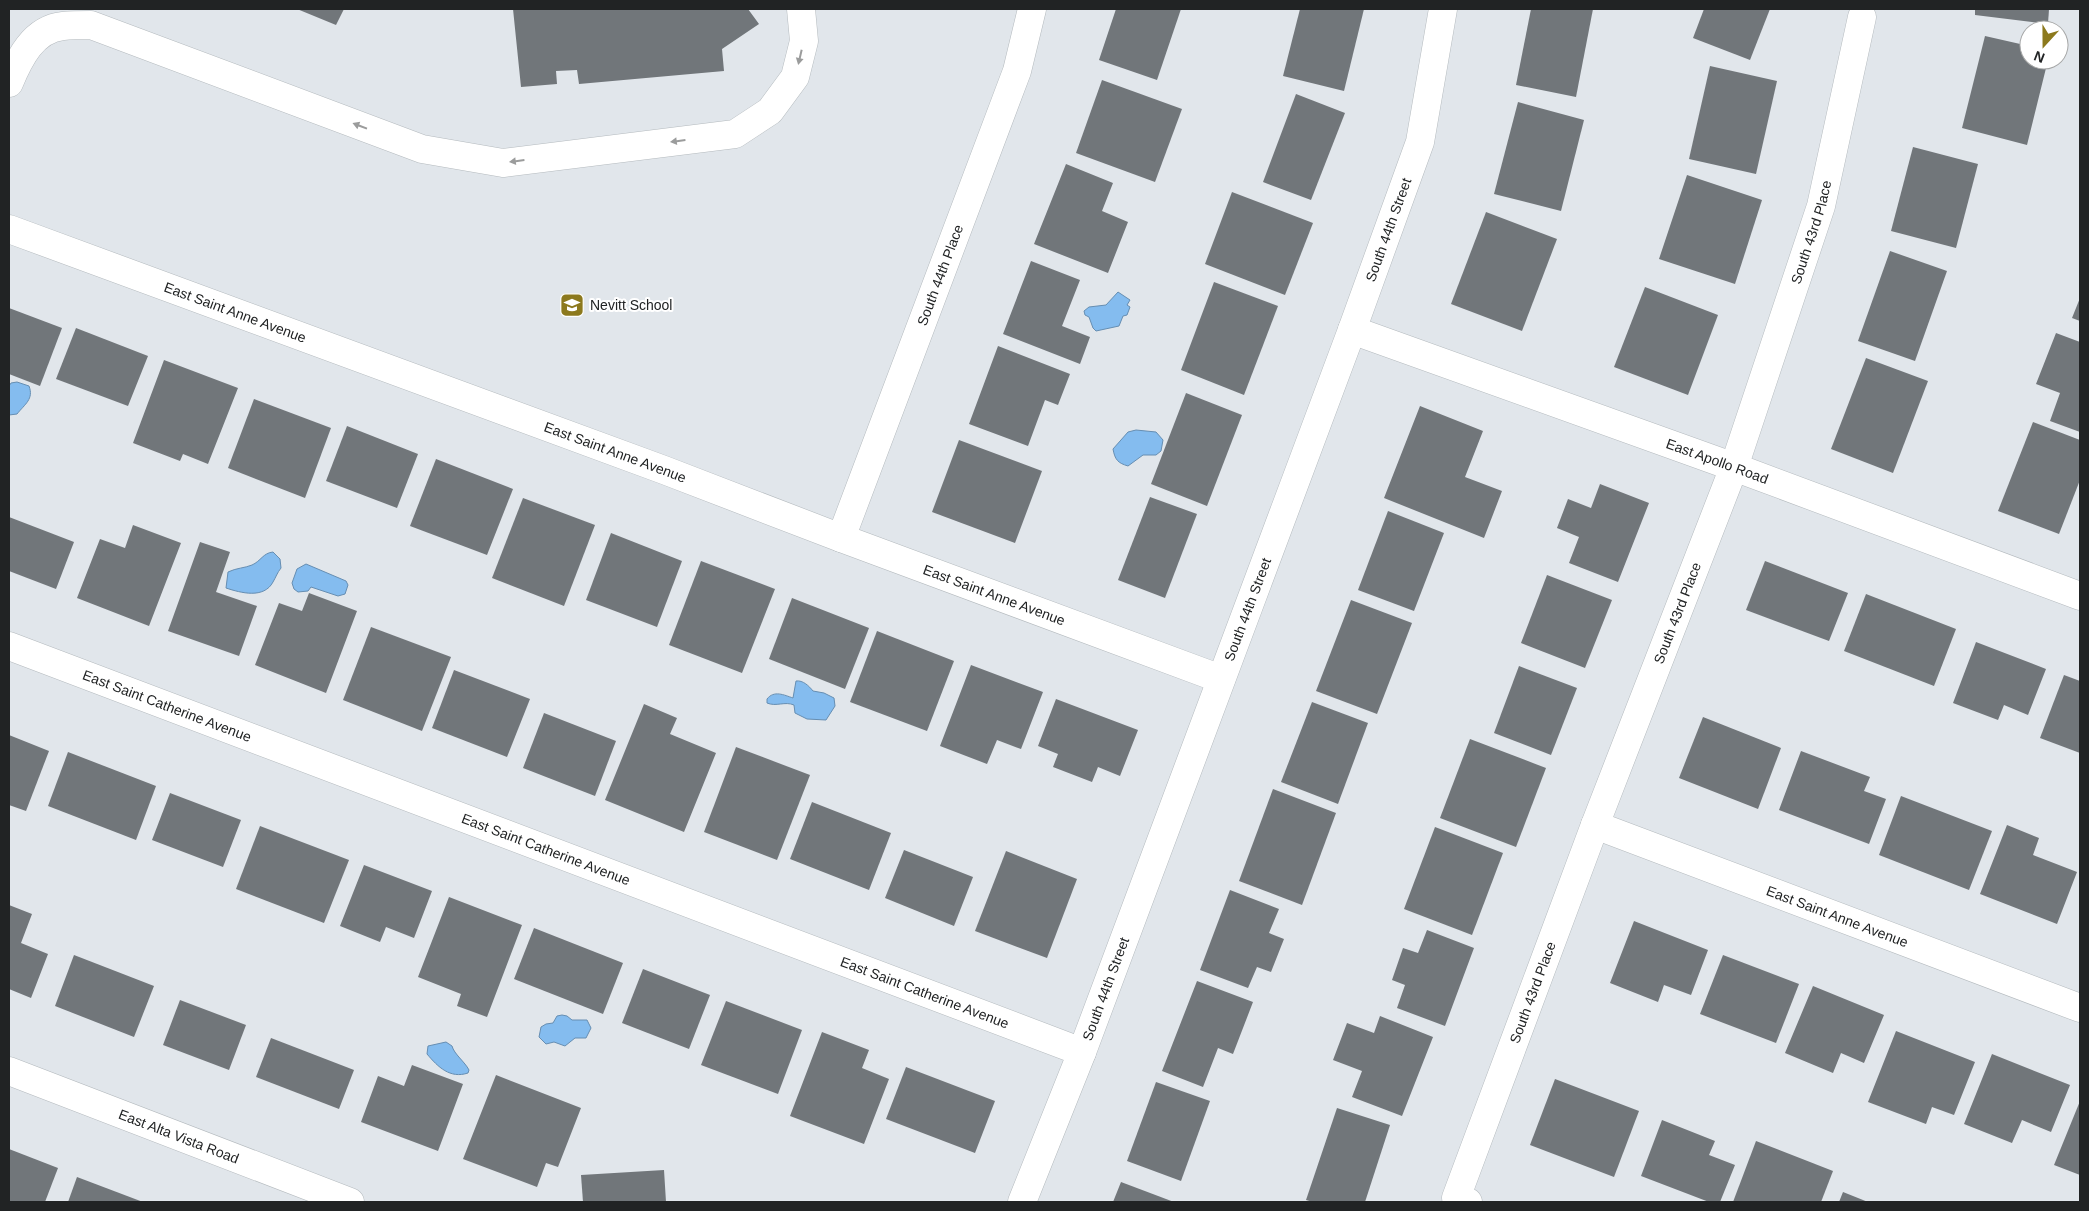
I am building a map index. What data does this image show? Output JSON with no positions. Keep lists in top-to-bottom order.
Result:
{
  "streets": {
    "street": [
      "South 44th Street",
      "South 43rd Place",
      "South 44th Place",
      "East Saint Anne Avenue",
      "East Apollo Road",
      "East Saint Catherine Avenue",
      "East Alta Vista Road"
    ]
  },
  "crossings": [
    ["South 44th Street", "East Saint Anne Avenue"],
    ["South 44th Street", "East Apollo Road"],
    ["South 44th Street", "East Saint Catherine Avenue"],
    ["South 43rd Place", "East Saint Anne Avenue"],
    ["South 43rd Place", "East Apollo Road"],
    ["South 44th Place", "East Saint Anne Avenue"]
  ],
  "places": {
    "school or university": ["Nevitt School"]
  },
  "north": "bottom"
}
